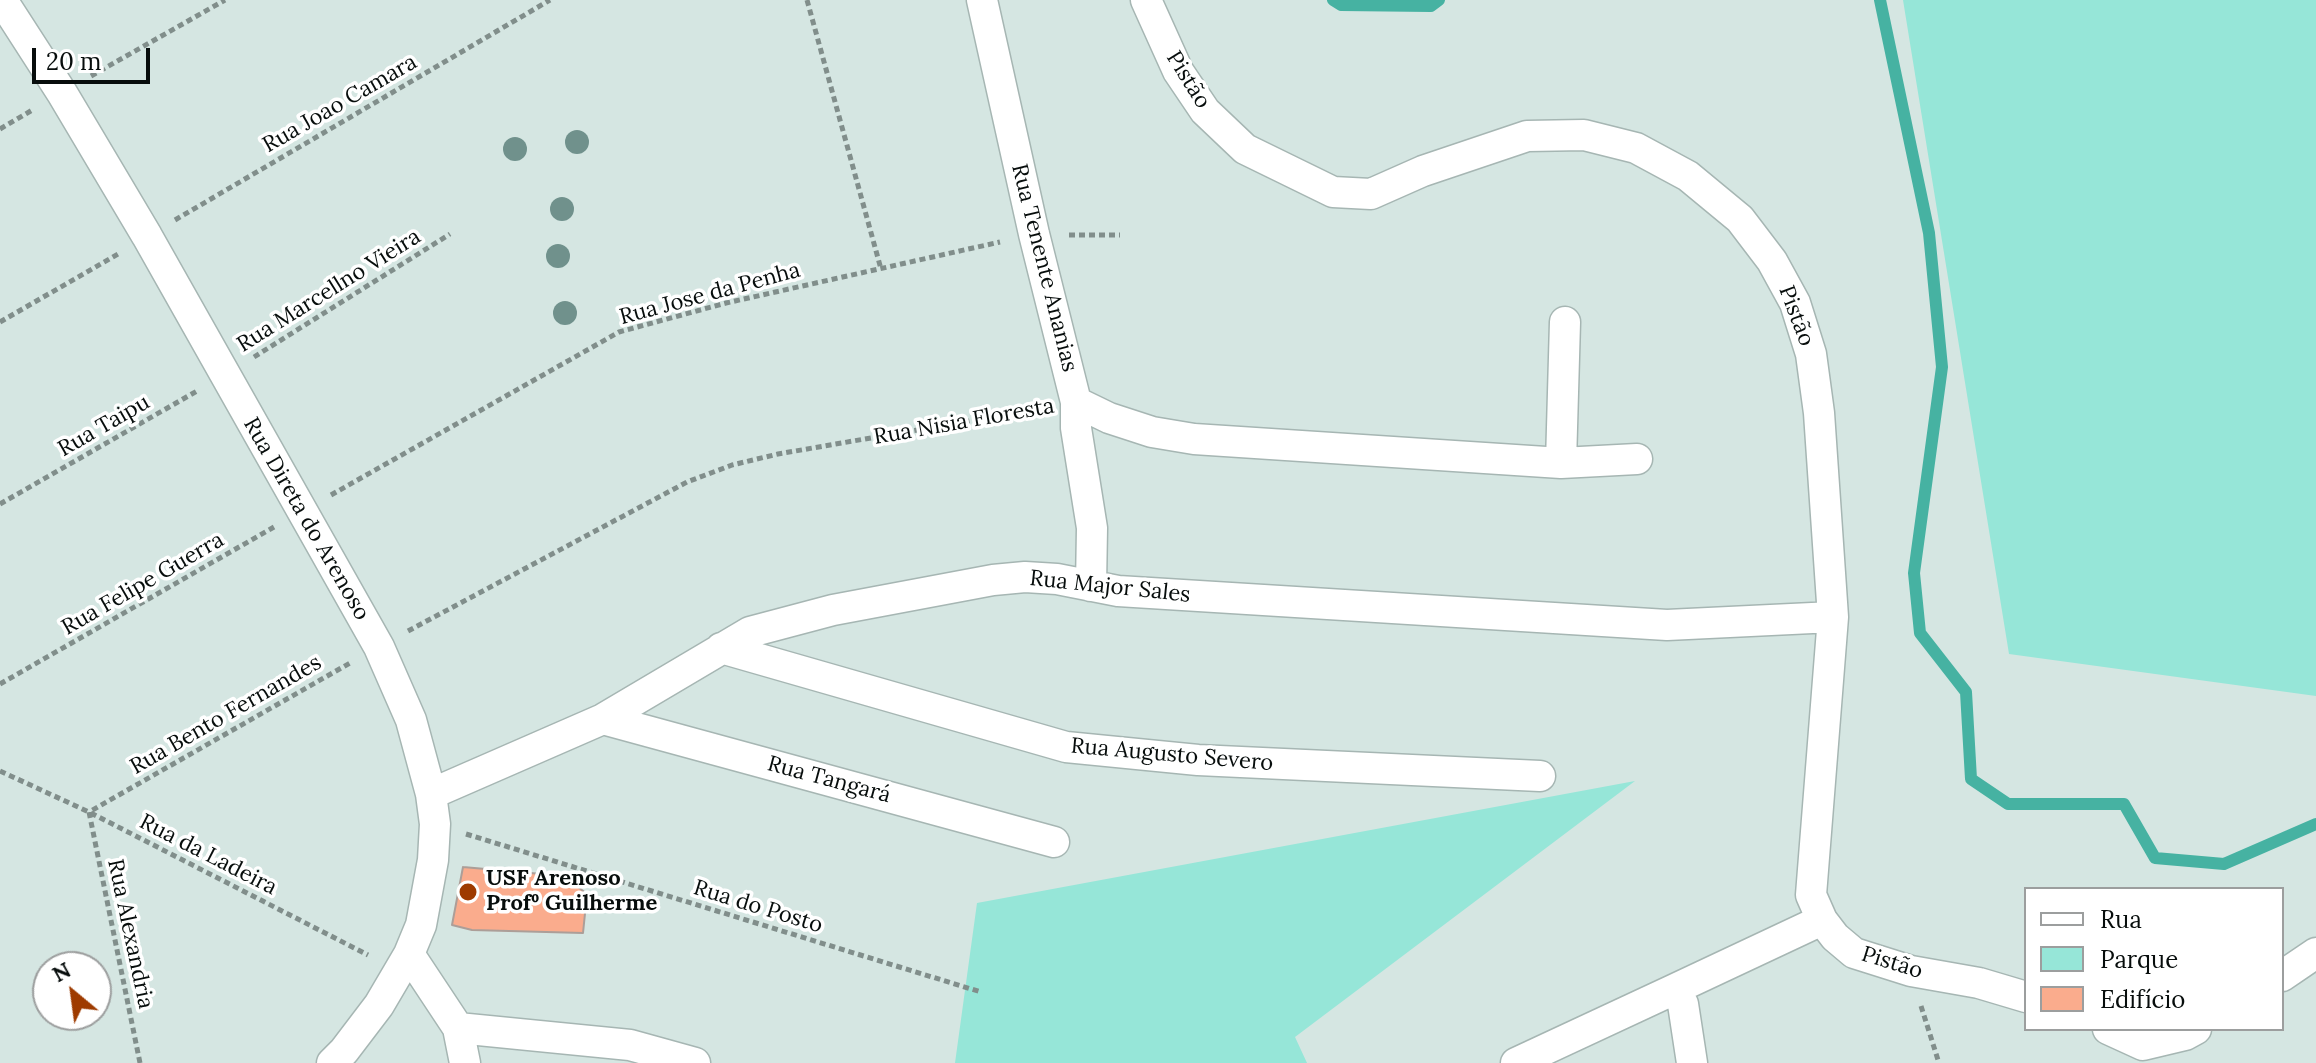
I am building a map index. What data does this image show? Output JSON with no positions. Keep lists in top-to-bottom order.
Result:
{
  "streets": {
    "street": [
      "Pistão",
      "Rua Tenente Ananias",
      "Rua Nisia Floresta",
      "Rua Direta do Arenoso",
      "Rua Major Sales",
      "Rua Augusto Severo",
      "Rua Tangará"
    ],
    "path": [
      "Rua Joao Camara",
      "Rua Marcellno Vieira",
      "Rua Jose da Penha",
      "Rua Taipu",
      "Rua Felipe Guerra",
      "Rua Bento Fernandes",
      "Rua da Ladeira",
      "Rua do Posto",
      "Rua Alexandria"
    ]
  },
  "crossings": [
    ["Pistão", "Rua Major Sales"],
    ["Rua Joao Camara", "Rua Direta do Arenoso"],
    ["Rua Tenente Ananias", "Rua Jose da Penha"],
    ["Rua Tenente Ananias", "Rua Nisia Floresta"],
    ["Rua Tenente Ananias", "Rua Major Sales"],
    ["Rua Marcellno Vieira", "Rua Taipu"],
    ["Rua Marcellno Vieira", "Rua Direta do Arenoso"],
    ["Rua Jose da Penha", "Rua Direta do Arenoso"],
    ["Rua Jose da Penha", "Rua Felipe Guerra"],
    ["Rua Nisia Floresta", "Rua Direta do Arenoso"],
    ["Rua Nisia Floresta", "Rua Bento Fernandes"],
    ["Rua Taipu", "Rua Direta do Arenoso"],
    ["Rua Direta do Arenoso", "Rua Felipe Guerra"],
    ["Rua Direta do Arenoso", "Rua Major Sales"],
    ["Rua Direta do Arenoso", "Rua Bento Fernandes"],
    ["Rua Direta do Arenoso", "Rua da Ladeira"],
    ["Rua Direta do Arenoso", "Rua do Posto"],
    ["Rua Major Sales", "Rua Augusto Severo"],
    ["Rua Major Sales", "Rua Tangará"],
    ["Rua Bento Fernandes", "Rua da Ladeira"],
    ["Rua Bento Fernandes", "Rua Alexandria"],
    ["Rua da Ladeira", "Rua Alexandria"]
  ],
  "places": ["USF Arenoso Profº Guilherme"],
  "legend": ["Rua", "Parque", "Edifício"],
  "scale_bar": "20 m",
  "north": "top left"
}
